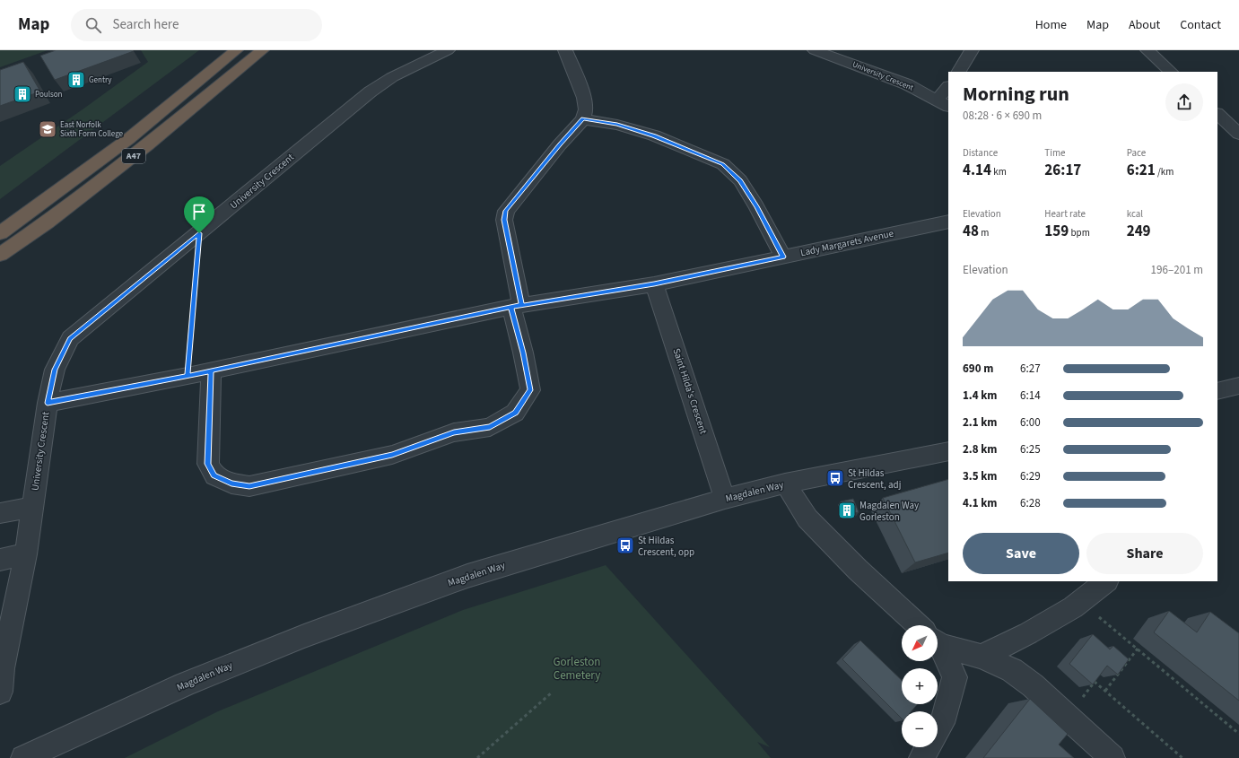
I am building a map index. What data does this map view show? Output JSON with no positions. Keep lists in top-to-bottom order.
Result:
{
  "streets": {
    "highway": ["A47"],
    "street": [
      "University Crescent",
      "Lady Margarets Avenue",
      "Saint Hilda's Crescent",
      "Magdalen Way"
    ]
  },
  "crossings": [
    ["University Crescent", "Lady Margarets Avenue"],
    ["Lady Margarets Avenue", "Saint Hilda's Crescent"],
    ["Saint Hilda's Crescent", "Magdalen Way"]
  ],
  "parks": ["Gorleston Cemetery"],
  "places": {
    "building": ["Gentry", "Poulson", "Magdalen Way Gorleston"],
    "school or university": ["East Norfolk Sixth Form College"],
    "bus stop": ["St Hildas Crescent, adj", "St Hildas Crescent, opp"]
  },
  "north": "bottom left",
  "page": {
    "header": "Map",
    "search": "Search here",
    "nav": [
      "Home",
      "Map",
      "About",
      "Contact"
    ],
    "heading": ["Morning run", "08:28 · 6 × 690 m"],
    "stats": [
      ["Distance", "4.14 km"],
      ["Time", "26:17"],
      ["Pace", "6:21 /km"],
      ["Elevation", "48 m"],
      ["Heart rate", "159 bpm"],
      ["kcal", "249"]
    ],
    "chart": ["Elevation", "196–201 m"],
    "list": [
      {
        "name": "690 m",
        "note": "6:27"
      },
      {
        "name": "1.4 km",
        "note": "6:14"
      },
      {
        "name": "2.1 km",
        "note": "6:00"
      },
      {
        "name": "2.8 km",
        "note": "6:25"
      },
      {
        "name": "3.5 km",
        "note": "6:29"
      },
      {
        "name": "4.1 km",
        "note": "6:28"
      }
    ],
    "buttons": ["Save", "Share"],
    "map_buttons": ["+", "−"]
  }
}
